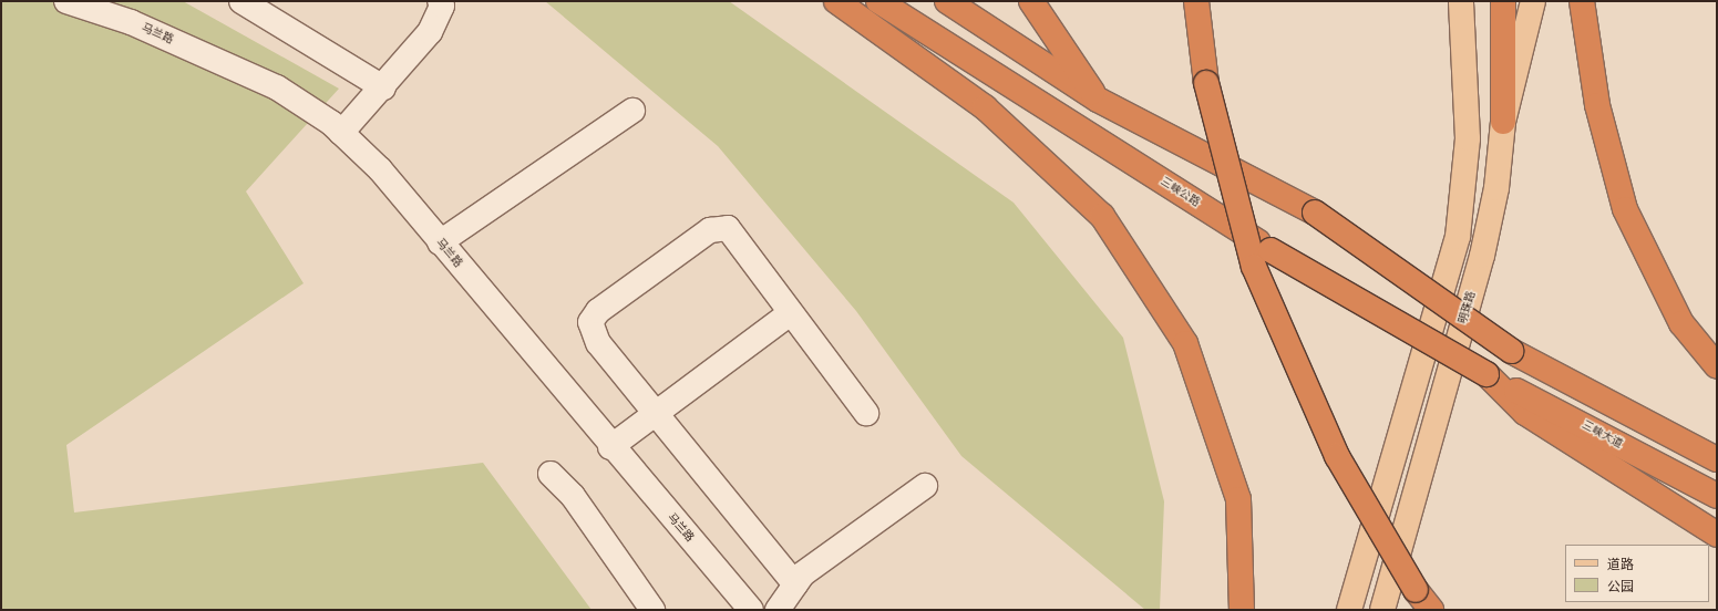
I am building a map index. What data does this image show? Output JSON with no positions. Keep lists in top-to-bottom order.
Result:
{
  "streets": {
    "highway": ["三峡公路", "三峡大道"],
    "main road": ["明珠路"],
    "street": ["马兰路"]
  },
  "crossings": [
    ["三峡公路", "三峡大道"]
  ],
  "legend": ["道路", "公园"]
}
